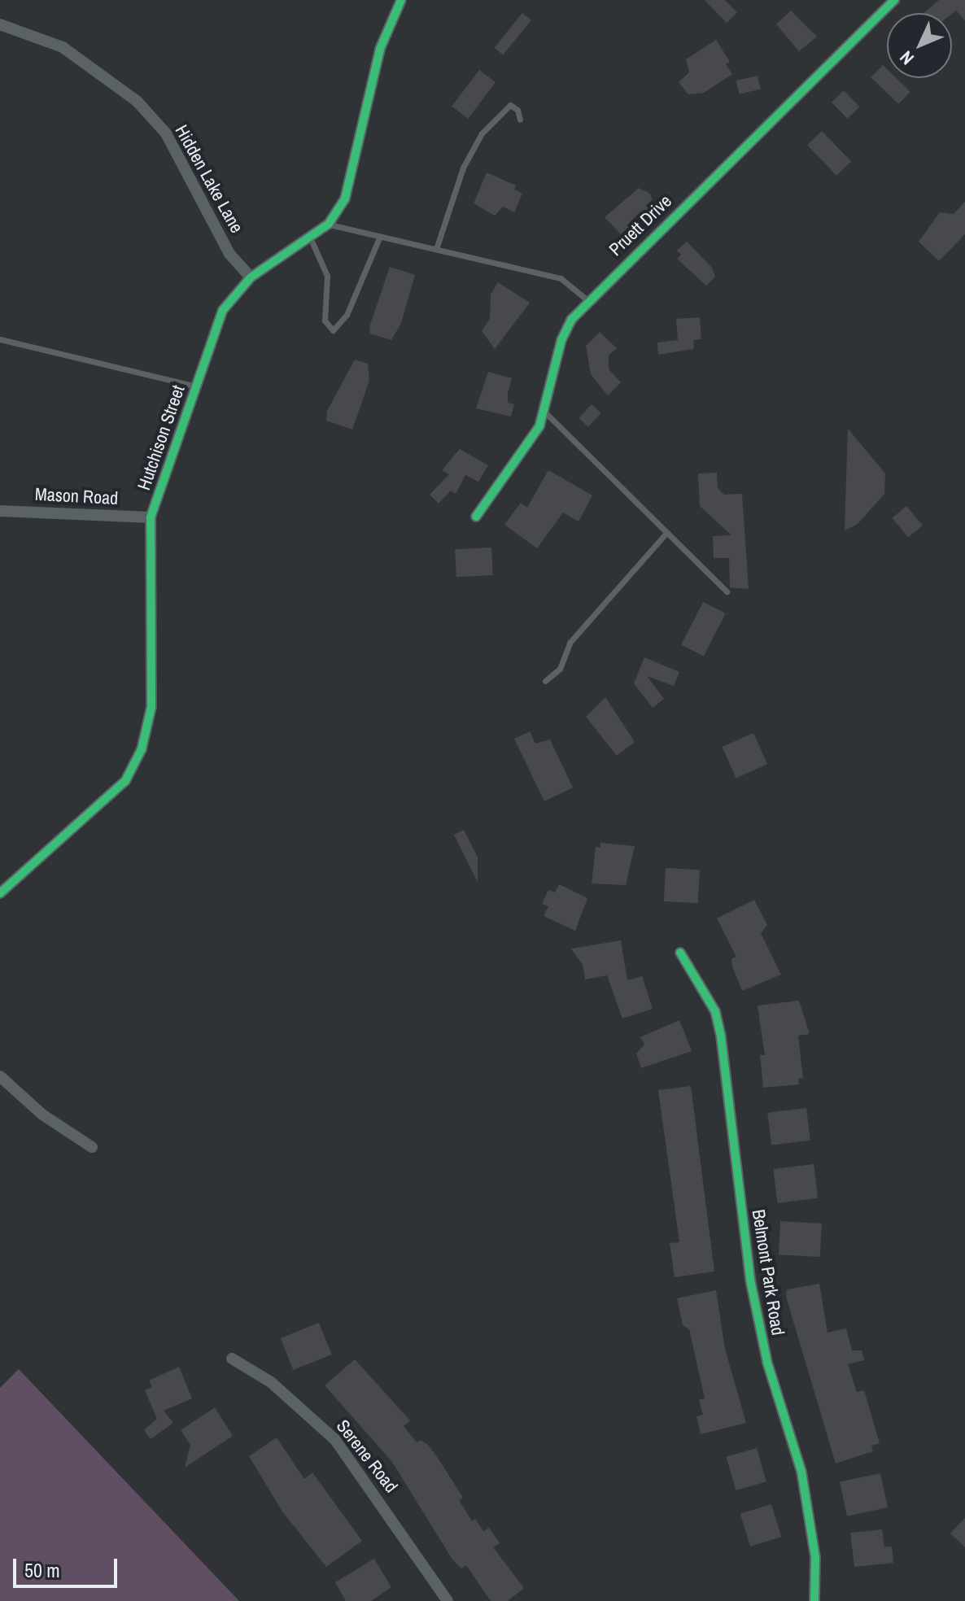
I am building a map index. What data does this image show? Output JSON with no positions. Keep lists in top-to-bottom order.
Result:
{
  "streets": {
    "street": [
      "Hidden Lake Lane",
      "Pruett Drive",
      "Hutchison Street",
      "Mason Road",
      "Belmont Park Road",
      "Serene Road"
    ]
  },
  "crossings": [
    ["Hidden Lake Lane", "Hutchison Street"],
    ["Hutchison Street", "Mason Road"]
  ],
  "scale_bar": "50 m",
  "north": "bottom left"
}
